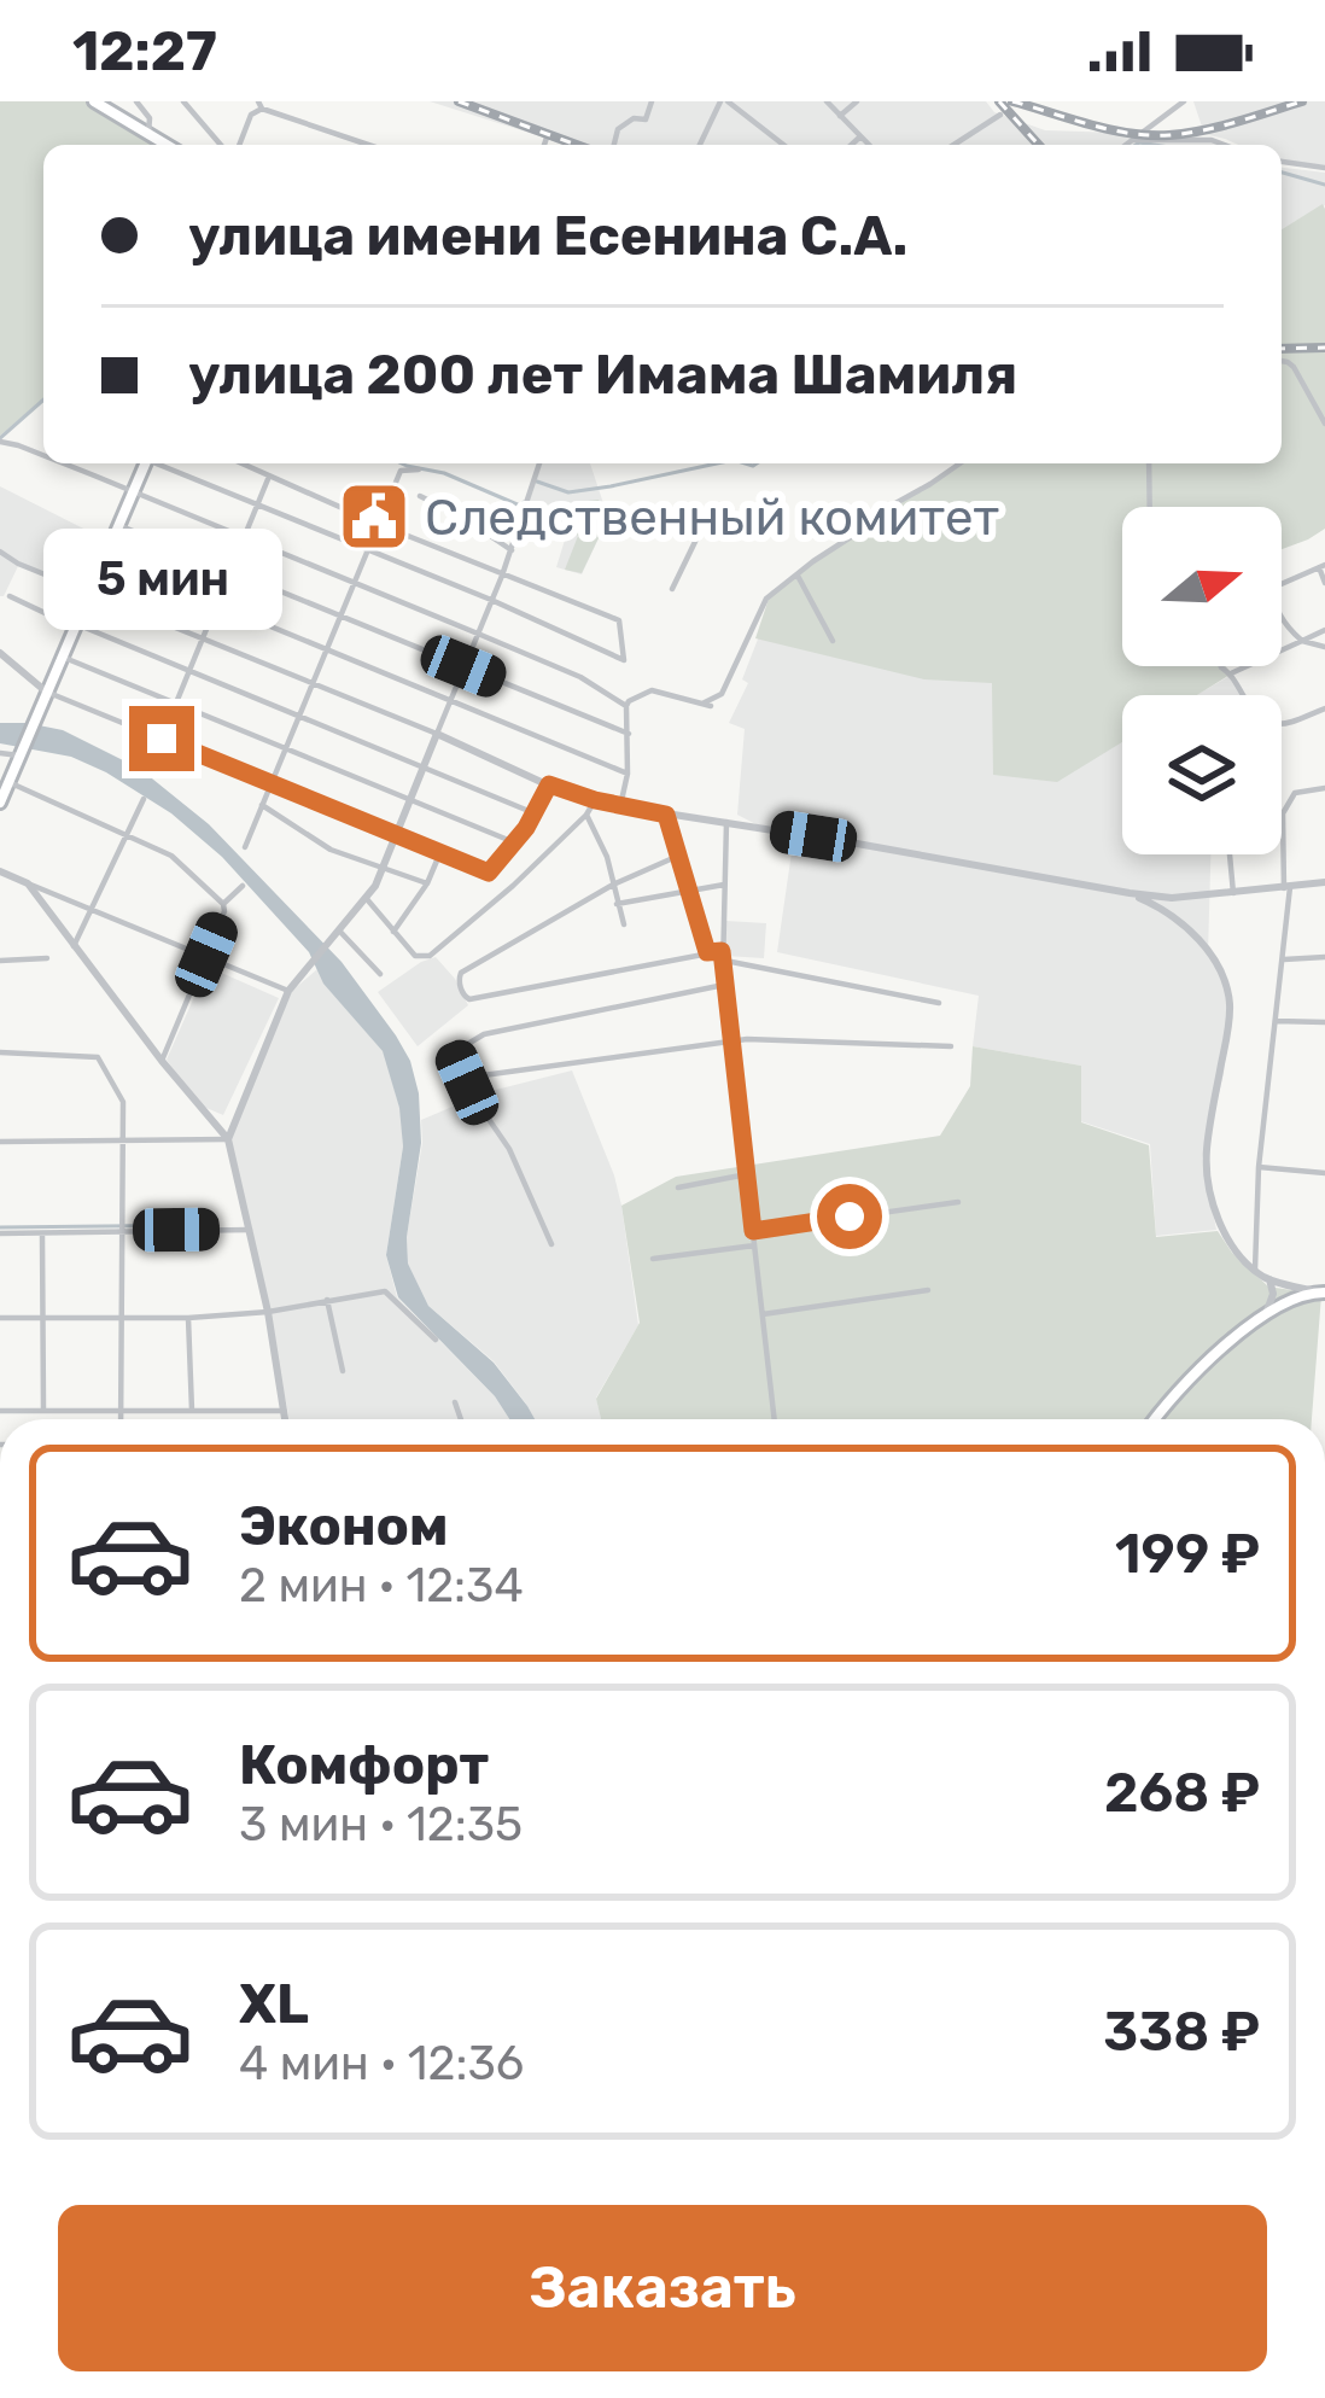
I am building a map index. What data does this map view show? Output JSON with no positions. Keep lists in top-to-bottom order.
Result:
{
  "places": {
    "public building": ["Следственный комитет"]
  },
  "north": "right",
  "page": {
    "status": "12:27",
    "banner": ["улица имени Есенина С.А.", "улица 200 лет Имама Шамиля"],
    "bubble": "5 мин",
    "list": [
      {
        "name": "Эконом",
        "note": "2 мин · 12:34",
        "value": "199 ₽"
      },
      {
        "name": "Комфорт",
        "note": "3 мин · 12:35",
        "value": "268 ₽"
      },
      {
        "name": "XL",
        "note": "4 мин · 12:36",
        "value": "338 ₽"
      }
    ],
    "buttons": "Заказать"
  }
}
